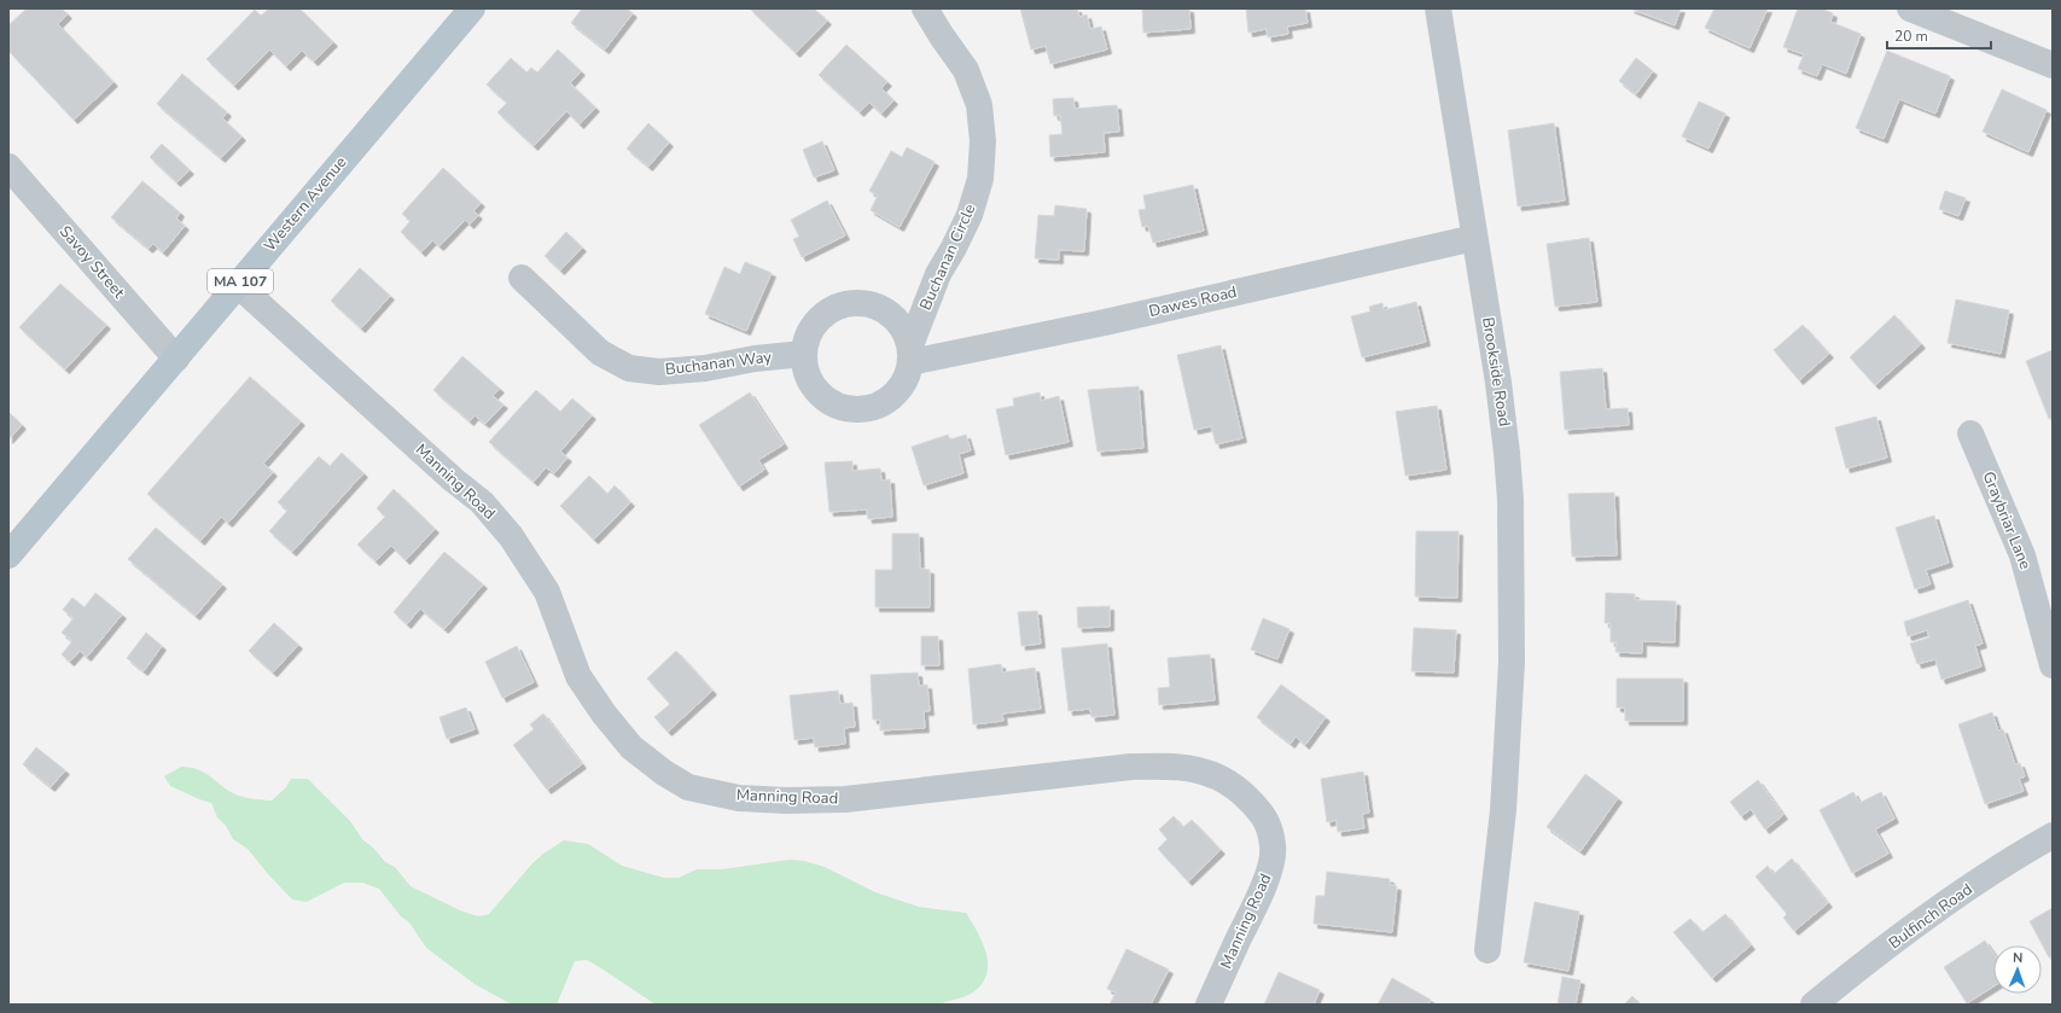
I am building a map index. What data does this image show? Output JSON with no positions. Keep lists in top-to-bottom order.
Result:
{
  "streets": {
    "main road": ["Western Avenue", "MA 107"],
    "street": [
      "Buchanan Circle",
      "Savoy Street",
      "Dawes Road",
      "Buchanan Way",
      "Brookside Road",
      "Manning Road",
      "Graybriar Lane",
      "Bulfinch Road"
    ]
  },
  "crossings": [
    ["Western Avenue", "Savoy Street"],
    ["Western Avenue", "Manning Road"],
    ["Buchanan Circle", "Dawes Road"],
    ["Buchanan Circle", "Buchanan Way"],
    ["Dawes Road", "Buchanan Way"],
    ["Dawes Road", "Brookside Road"]
  ],
  "scale_bar": "20 m",
  "north": "top"
}
